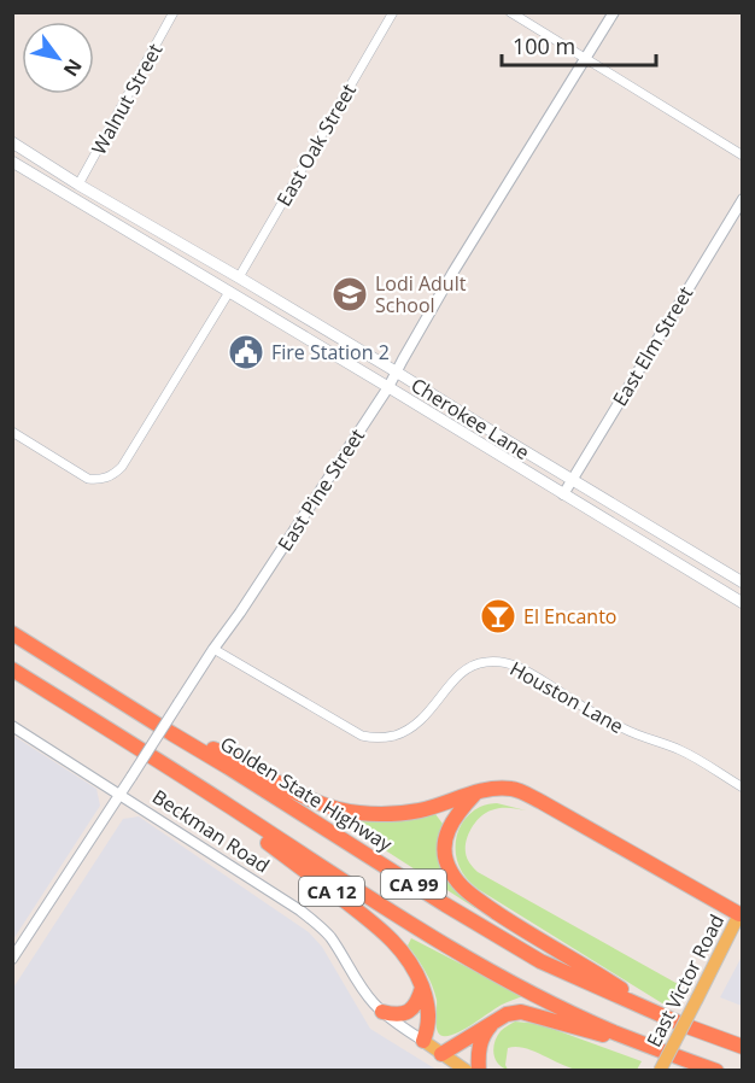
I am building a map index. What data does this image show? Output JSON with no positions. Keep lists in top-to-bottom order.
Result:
{
  "streets": {
    "highway": ["Golden State Highway", "CA 99", "CA 12"],
    "main road": ["Cherokee Lane", "Beckman Road", "East Victor Road"],
    "street": [
      "Walnut Street",
      "East Oak Street",
      "East Elm Street",
      "East Pine Street",
      "Houston Lane"
    ]
  },
  "crossings": [
    ["Walnut Street", "Cherokee Lane"],
    ["East Oak Street", "Cherokee Lane"],
    ["East Elm Street", "Cherokee Lane"],
    ["Cherokee Lane", "East Pine Street"],
    ["East Pine Street", "Houston Lane"],
    ["East Pine Street", "Beckman Road"],
    ["Beckman Road", "CA 12"],
    ["CA 99", "CA 12"]
  ],
  "places": {
    "school or university": ["Lodi Adult School"],
    "public building": ["Fire Station 2"],
    "bar": ["El Encanto"]
  },
  "scale_bar": "100 m",
  "north": "bottom right"
}
